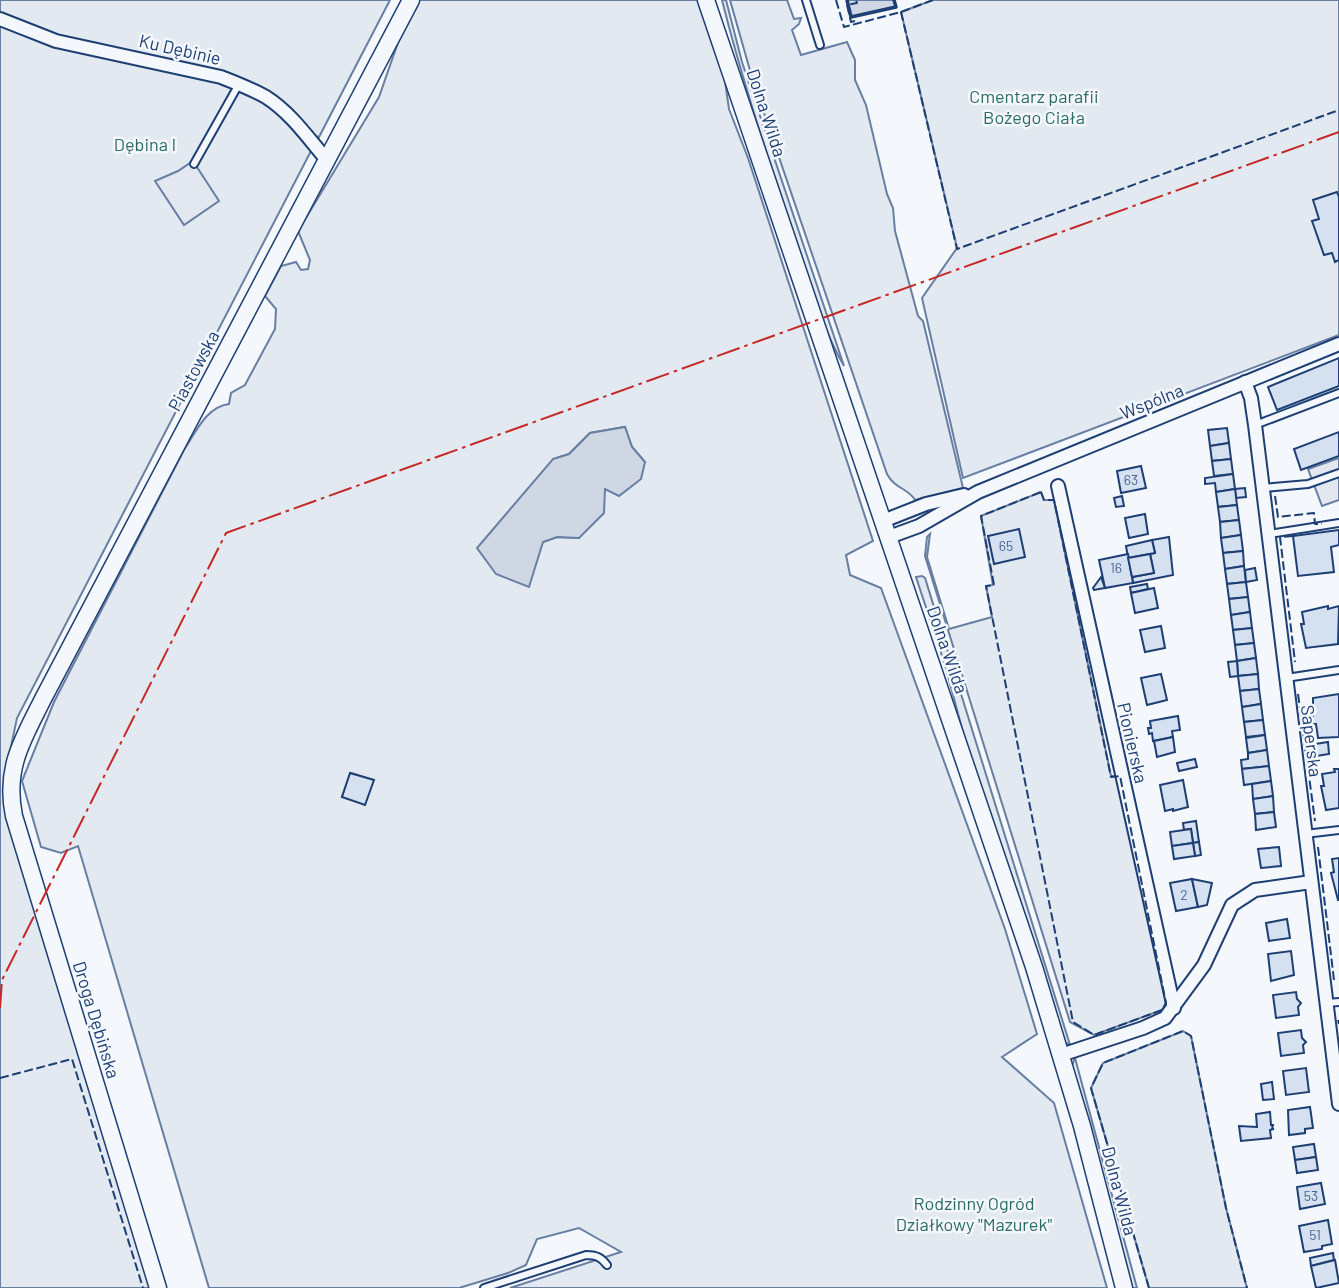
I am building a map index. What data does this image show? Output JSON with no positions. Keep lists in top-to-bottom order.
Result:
{
  "streets": {
    "street": [
      "Ku Dębinie",
      "Dolna Wilda",
      "Piastowska",
      "Wspólna",
      "Saperska",
      "Pionierska",
      "Droga Dębińska"
    ]
  },
  "crossings": [
    ["Ku Dębinie", "Piastowska"],
    ["Dolna Wilda", "Wspólna"],
    ["Piastowska", "Droga Dębińska"],
    ["Wspólna", "Saperska"]
  ],
  "parks": ["Cmentarz parafii Bożego Ciała", "Dębina I", "Rodzinny Ogród Działkowy \"Mazurek\""],
  "house_numbers": [
    "63",
    "65",
    "16",
    "2",
    "53",
    "51"
  ]
}
